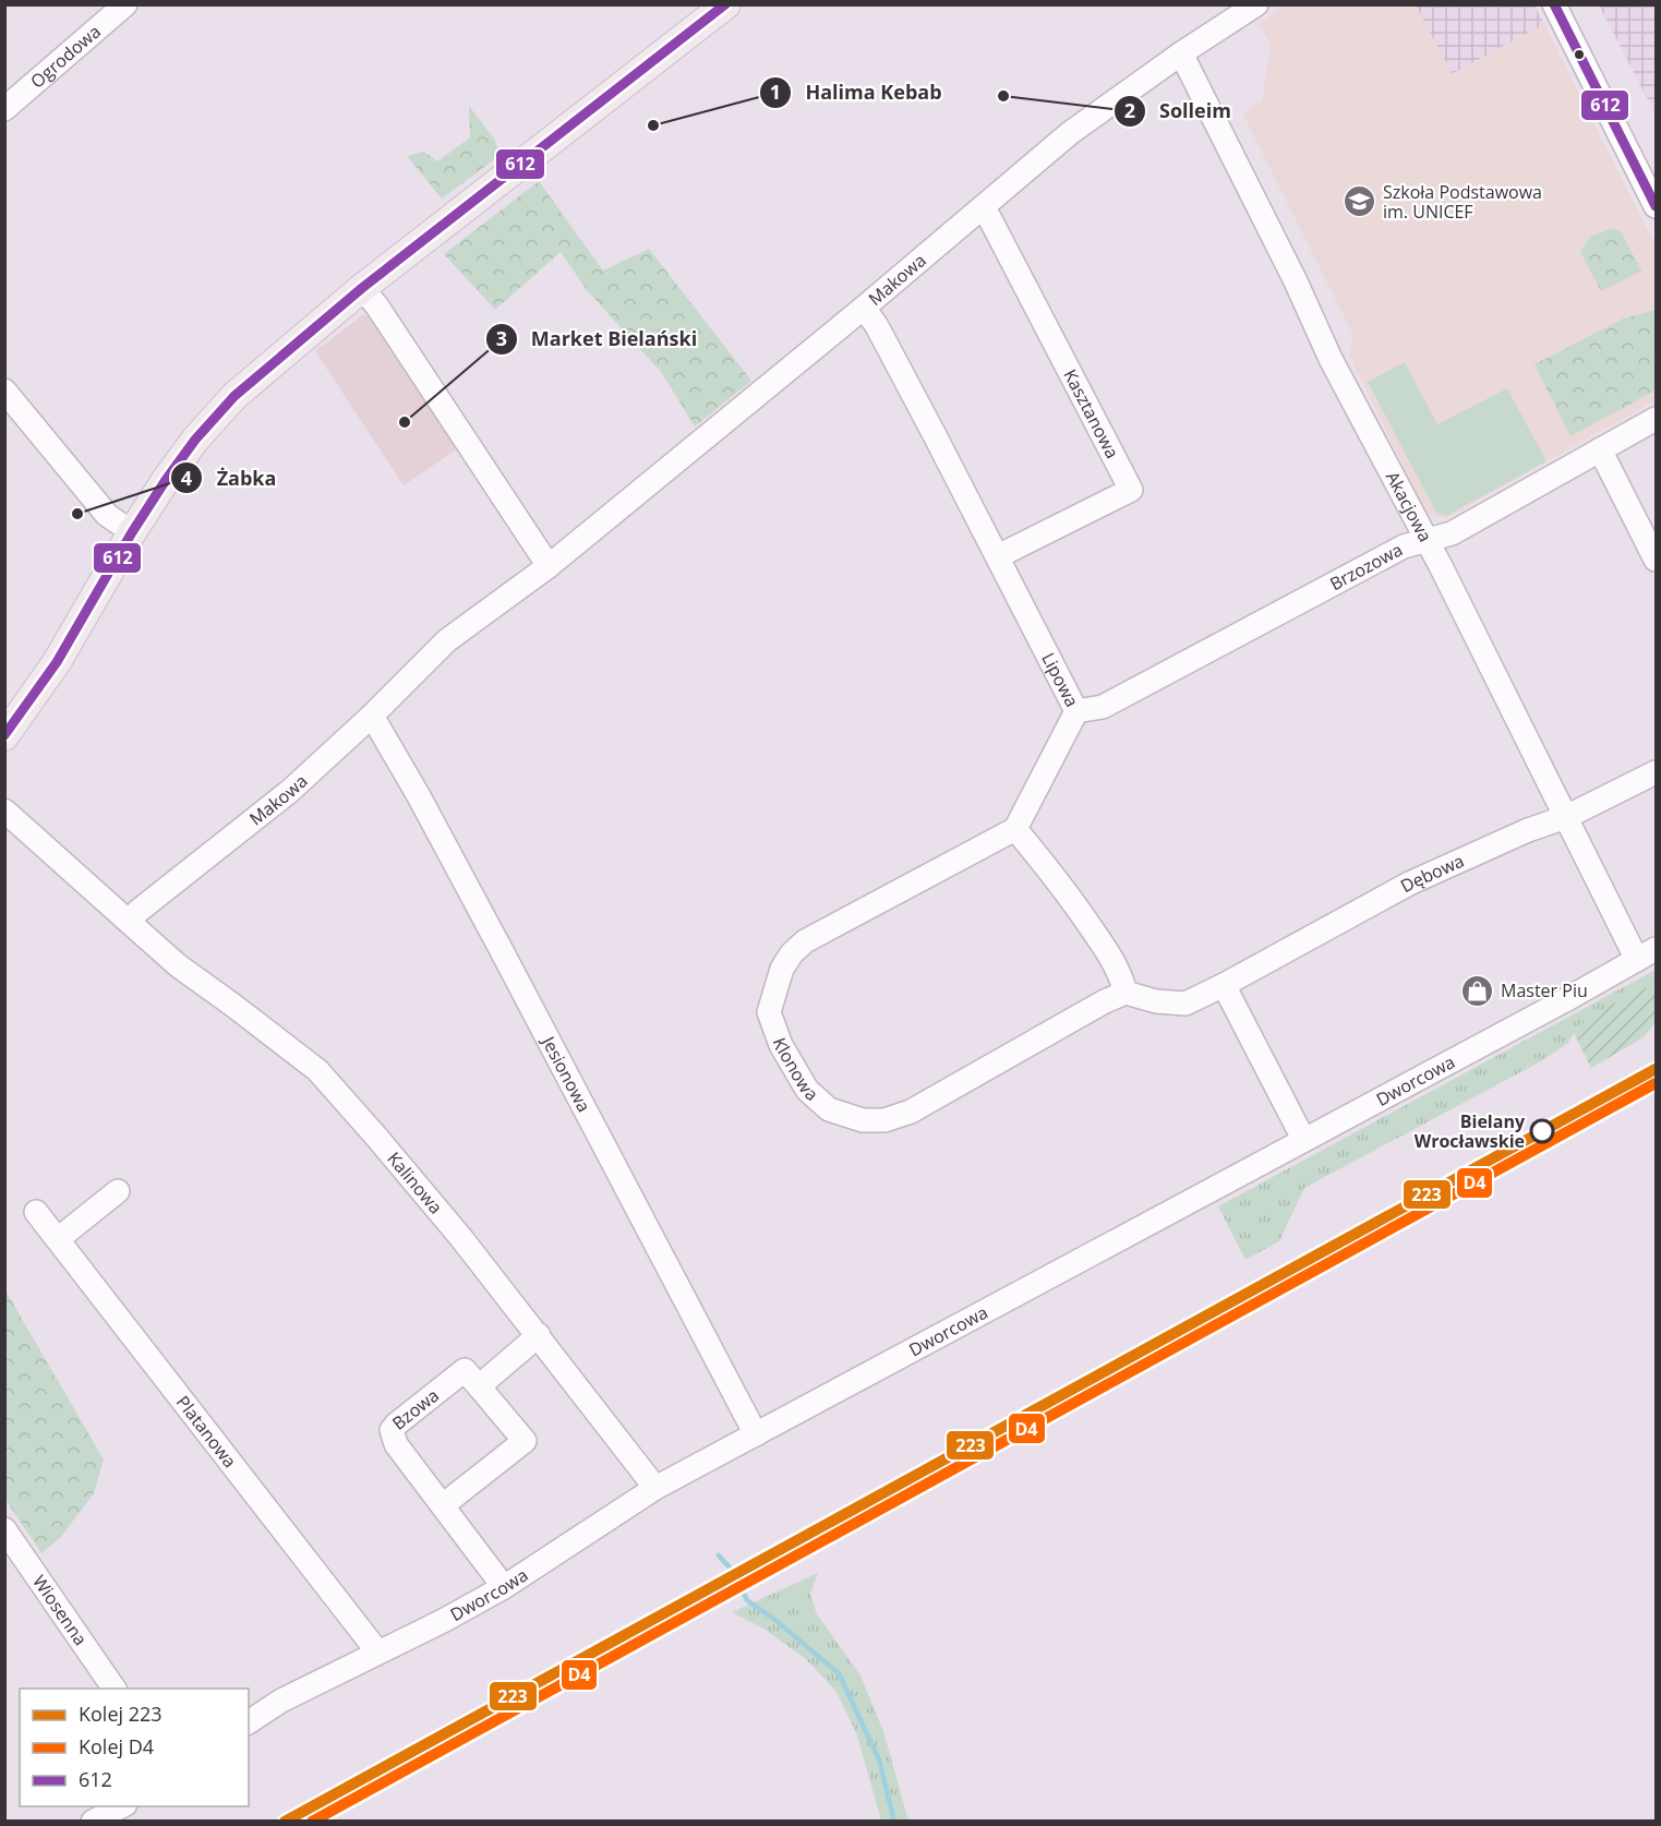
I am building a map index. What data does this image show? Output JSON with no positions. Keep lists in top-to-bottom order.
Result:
{
  "streets": {
    "street": [
      "Ogrodowa",
      "Makowa",
      "Kasztanowa",
      "Akacjowa",
      "Brzozowa",
      "Lipowa",
      "Dębowa",
      "Klonowa",
      "Jesionowa",
      "Dworcowa",
      "Kalinowa",
      "Bzowa",
      "Platanowa",
      "Wiosenna"
    ]
  },
  "crossings": [
    ["Makowa", "Kasztanowa"],
    ["Makowa", "Akacjowa"],
    ["Makowa", "Lipowa"],
    ["Makowa", "Jesionowa"],
    ["Makowa", "Kalinowa"],
    ["Kasztanowa", "Lipowa"],
    ["Akacjowa", "Brzozowa"],
    ["Akacjowa", "Dębowa"],
    ["Akacjowa", "Dworcowa"],
    ["Brzozowa", "Lipowa"],
    ["Lipowa", "Klonowa"],
    ["Jesionowa", "Dworcowa"],
    ["Dworcowa", "Kalinowa"],
    ["Dworcowa", "Bzowa"],
    ["Dworcowa", "Platanowa"]
  ],
  "places": {
    "other": [
      "Solleim",
      "Halima Kebab",
      "Market Bielański",
      "Żabka",
      "Bielany Wrocławskie"
    ],
    "school or university": ["Szkoła Podstawowa im. UNICEF"],
    "shop": ["Master Piu"]
  },
  "lines": ["transit line 612", "rail line 223", "rail line D4"],
  "legend": ["Kolej 223", "Kolej D4", "612"]
}
